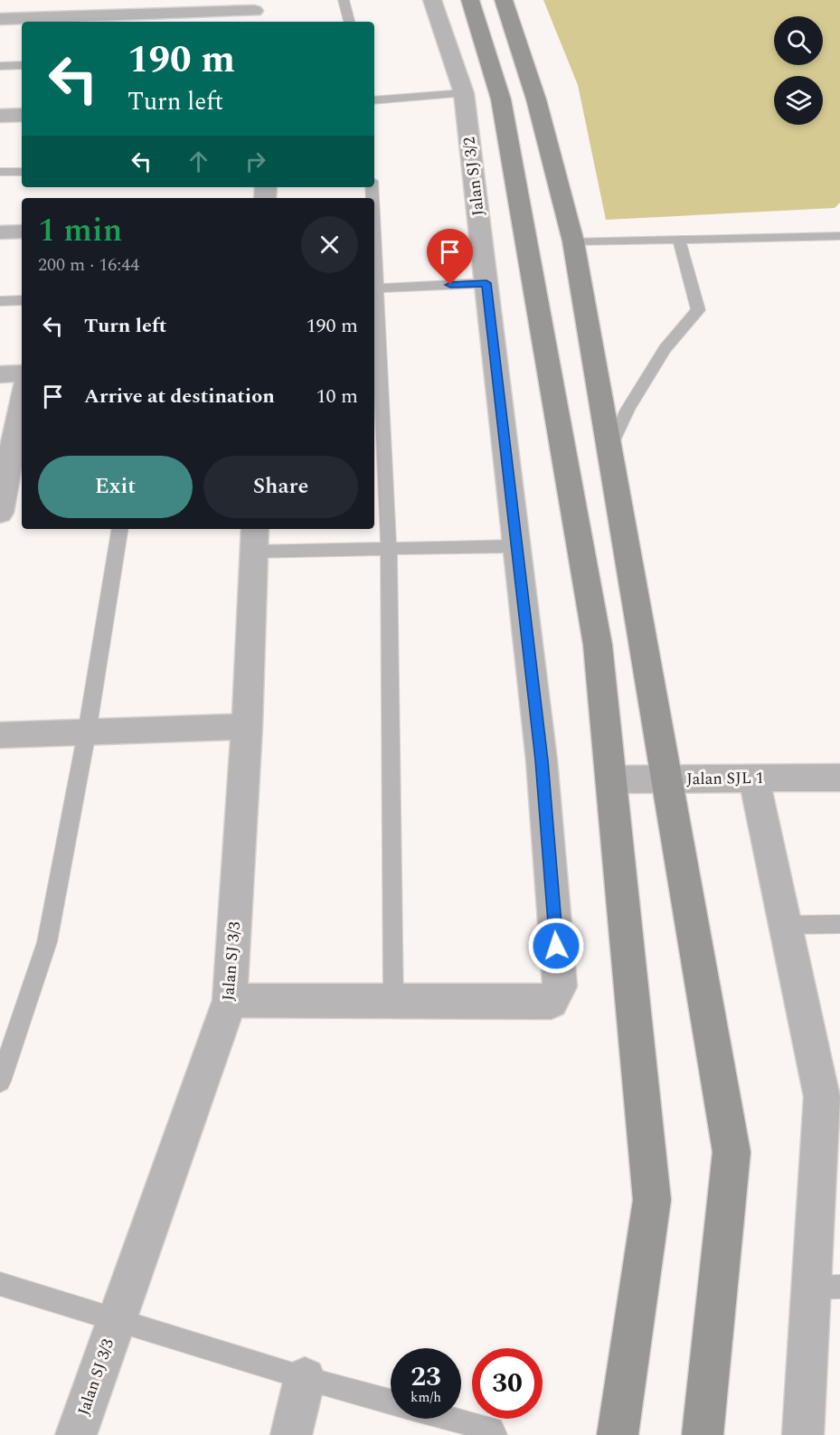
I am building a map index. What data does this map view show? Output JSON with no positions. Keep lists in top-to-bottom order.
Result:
{
  "streets": {
    "street": ["Jalan SJ 3/2", "Jalan SJL 1", "Jalan SJ 3/3"]
  },
  "page": {
    "turn": ["190 m", "Turn left"],
    "heading": ["1 min", "200 m · 16:44"],
    "list": [
      {
        "name": "Turn left",
        "value": "190 m"
      },
      {
        "name": "Arrive at destination",
        "value": "10 m"
      }
    ],
    "buttons": ["Exit", "Share"],
    "speed": "23 km/h",
    "limit": "30"
  }
}
